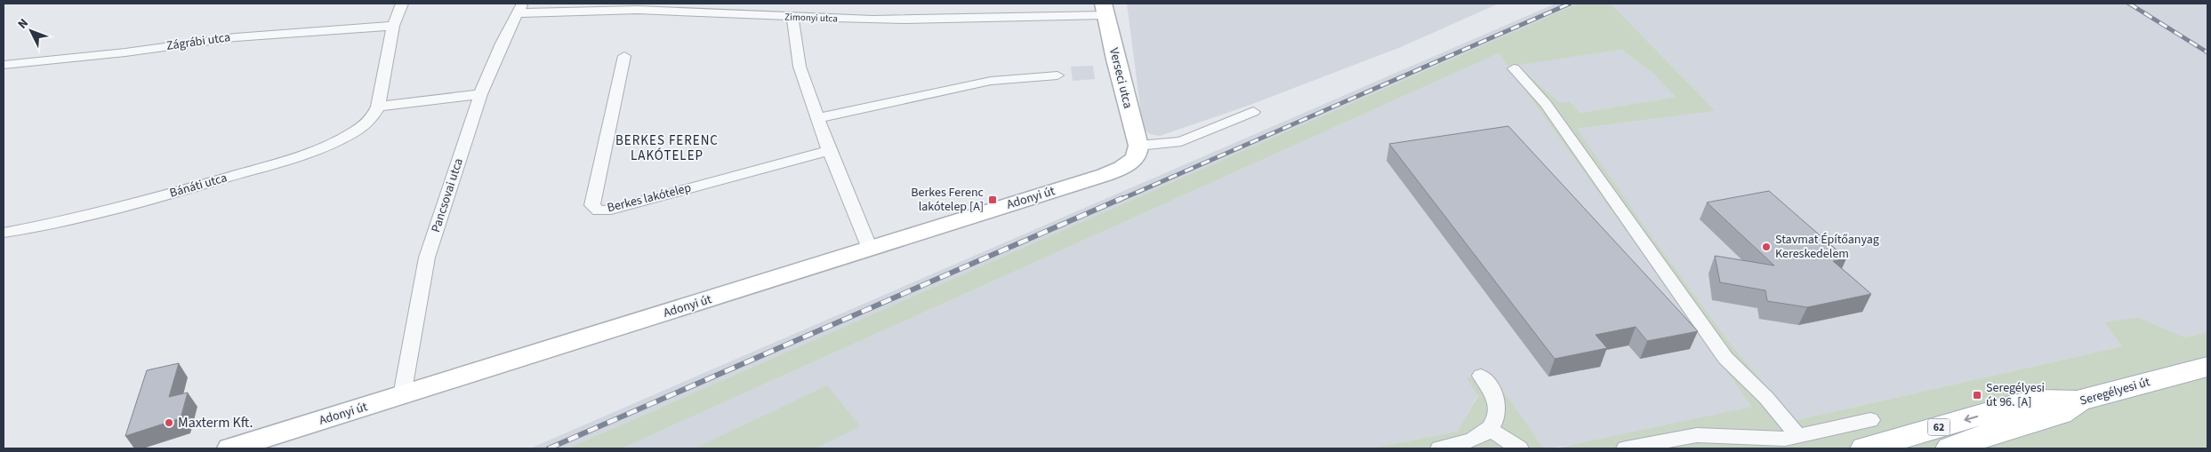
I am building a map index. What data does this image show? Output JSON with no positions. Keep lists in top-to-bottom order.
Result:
{
  "streets": {
    "main road": ["Seregélyesi út", "62"],
    "street": [
      "Zimonyi utca",
      "Zágrábi utca",
      "Verseci utca",
      "Bánáti utca",
      "Pancsovai utca",
      "Berkes lakótelep",
      "Adonyi út"
    ]
  },
  "crossings": [
    ["Zimonyi utca", "Verseci utca"],
    ["Zimonyi utca", "Pancsovai utca"],
    ["Zágrábi utca", "Bánáti utca"],
    ["Verseci utca", "Adonyi út"],
    ["Pancsovai utca", "Adonyi út"],
    ["Seregélyesi út", "62"]
  ],
  "districts": ["BERKES FERENC LAKÓTELEP"],
  "places": {
    "transit": ["Berkes Ferenc lakótelep [A]", "Seregélyesi út 96. [A]"],
    "other": ["Stavmat Építőanyag Kereskedelem", "Maxterm Kft."]
  },
  "north": "top left"
}
